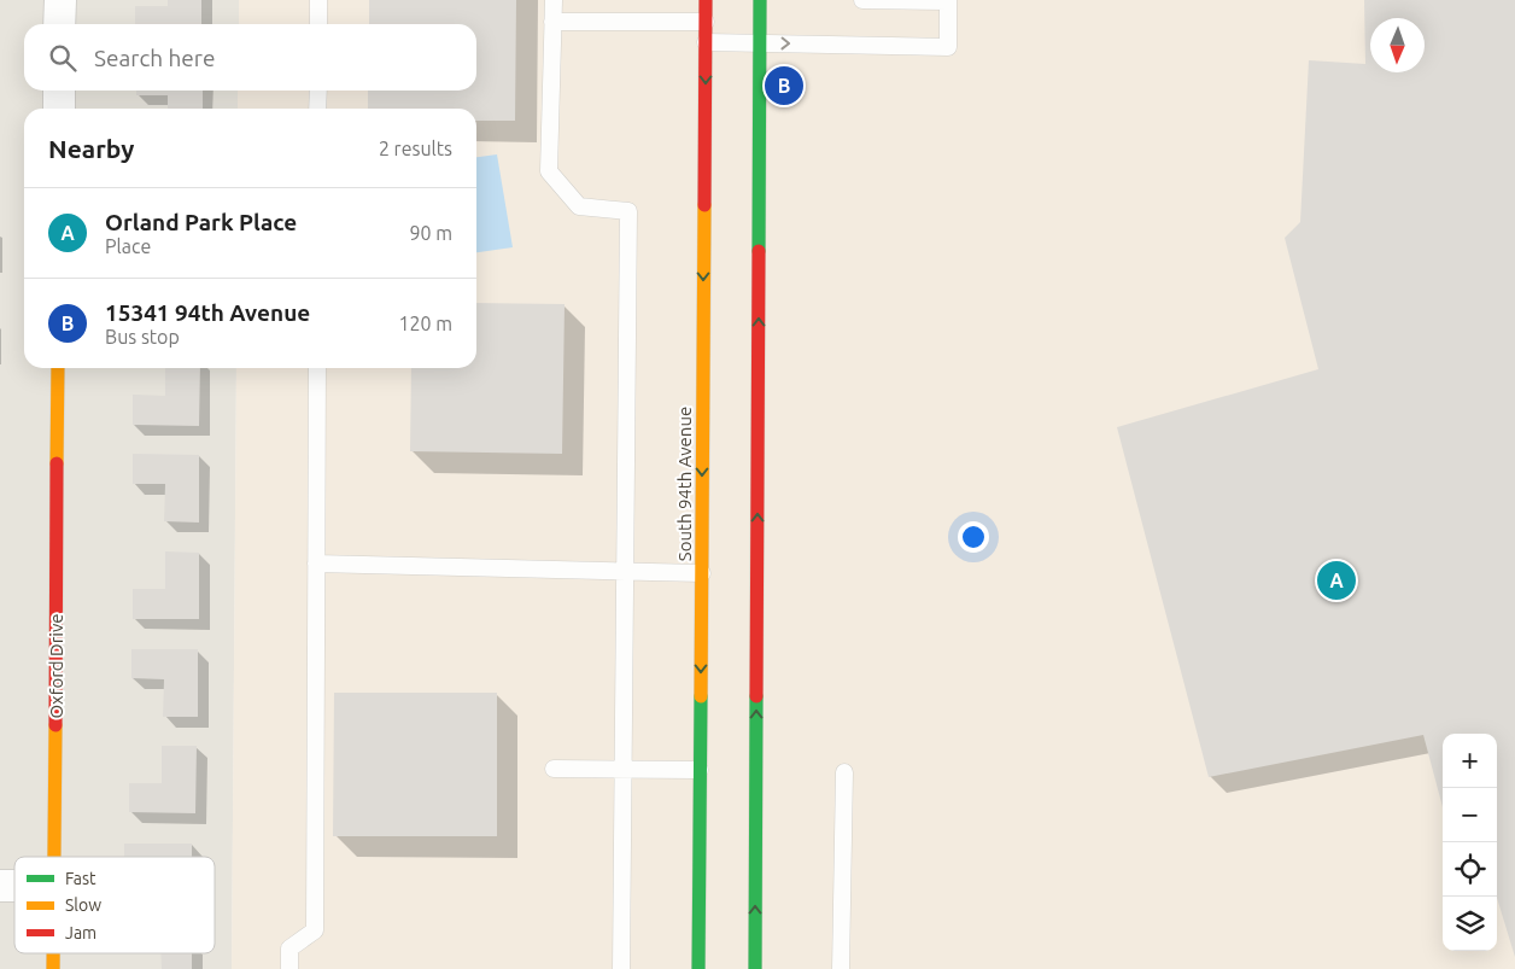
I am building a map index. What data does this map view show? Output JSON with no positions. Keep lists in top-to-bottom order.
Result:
{
  "streets": {
    "street": ["South 94th Avenue", "Oxford Drive"]
  },
  "legend": ["Fast", "Slow", "Jam"],
  "north": "bottom",
  "page": {
    "search": "Search here",
    "pins": ["B", "A"],
    "heading": ["Nearby", "2 results"],
    "list": [
      {
        "mark": "A",
        "name": "Orland Park Place",
        "note": "Place",
        "value": "90 m"
      },
      {
        "mark": "B",
        "name": "15341 94th Avenue",
        "note": "Bus stop",
        "value": "120 m"
      }
    ],
    "map_buttons": ["+", "−"]
  }
}
